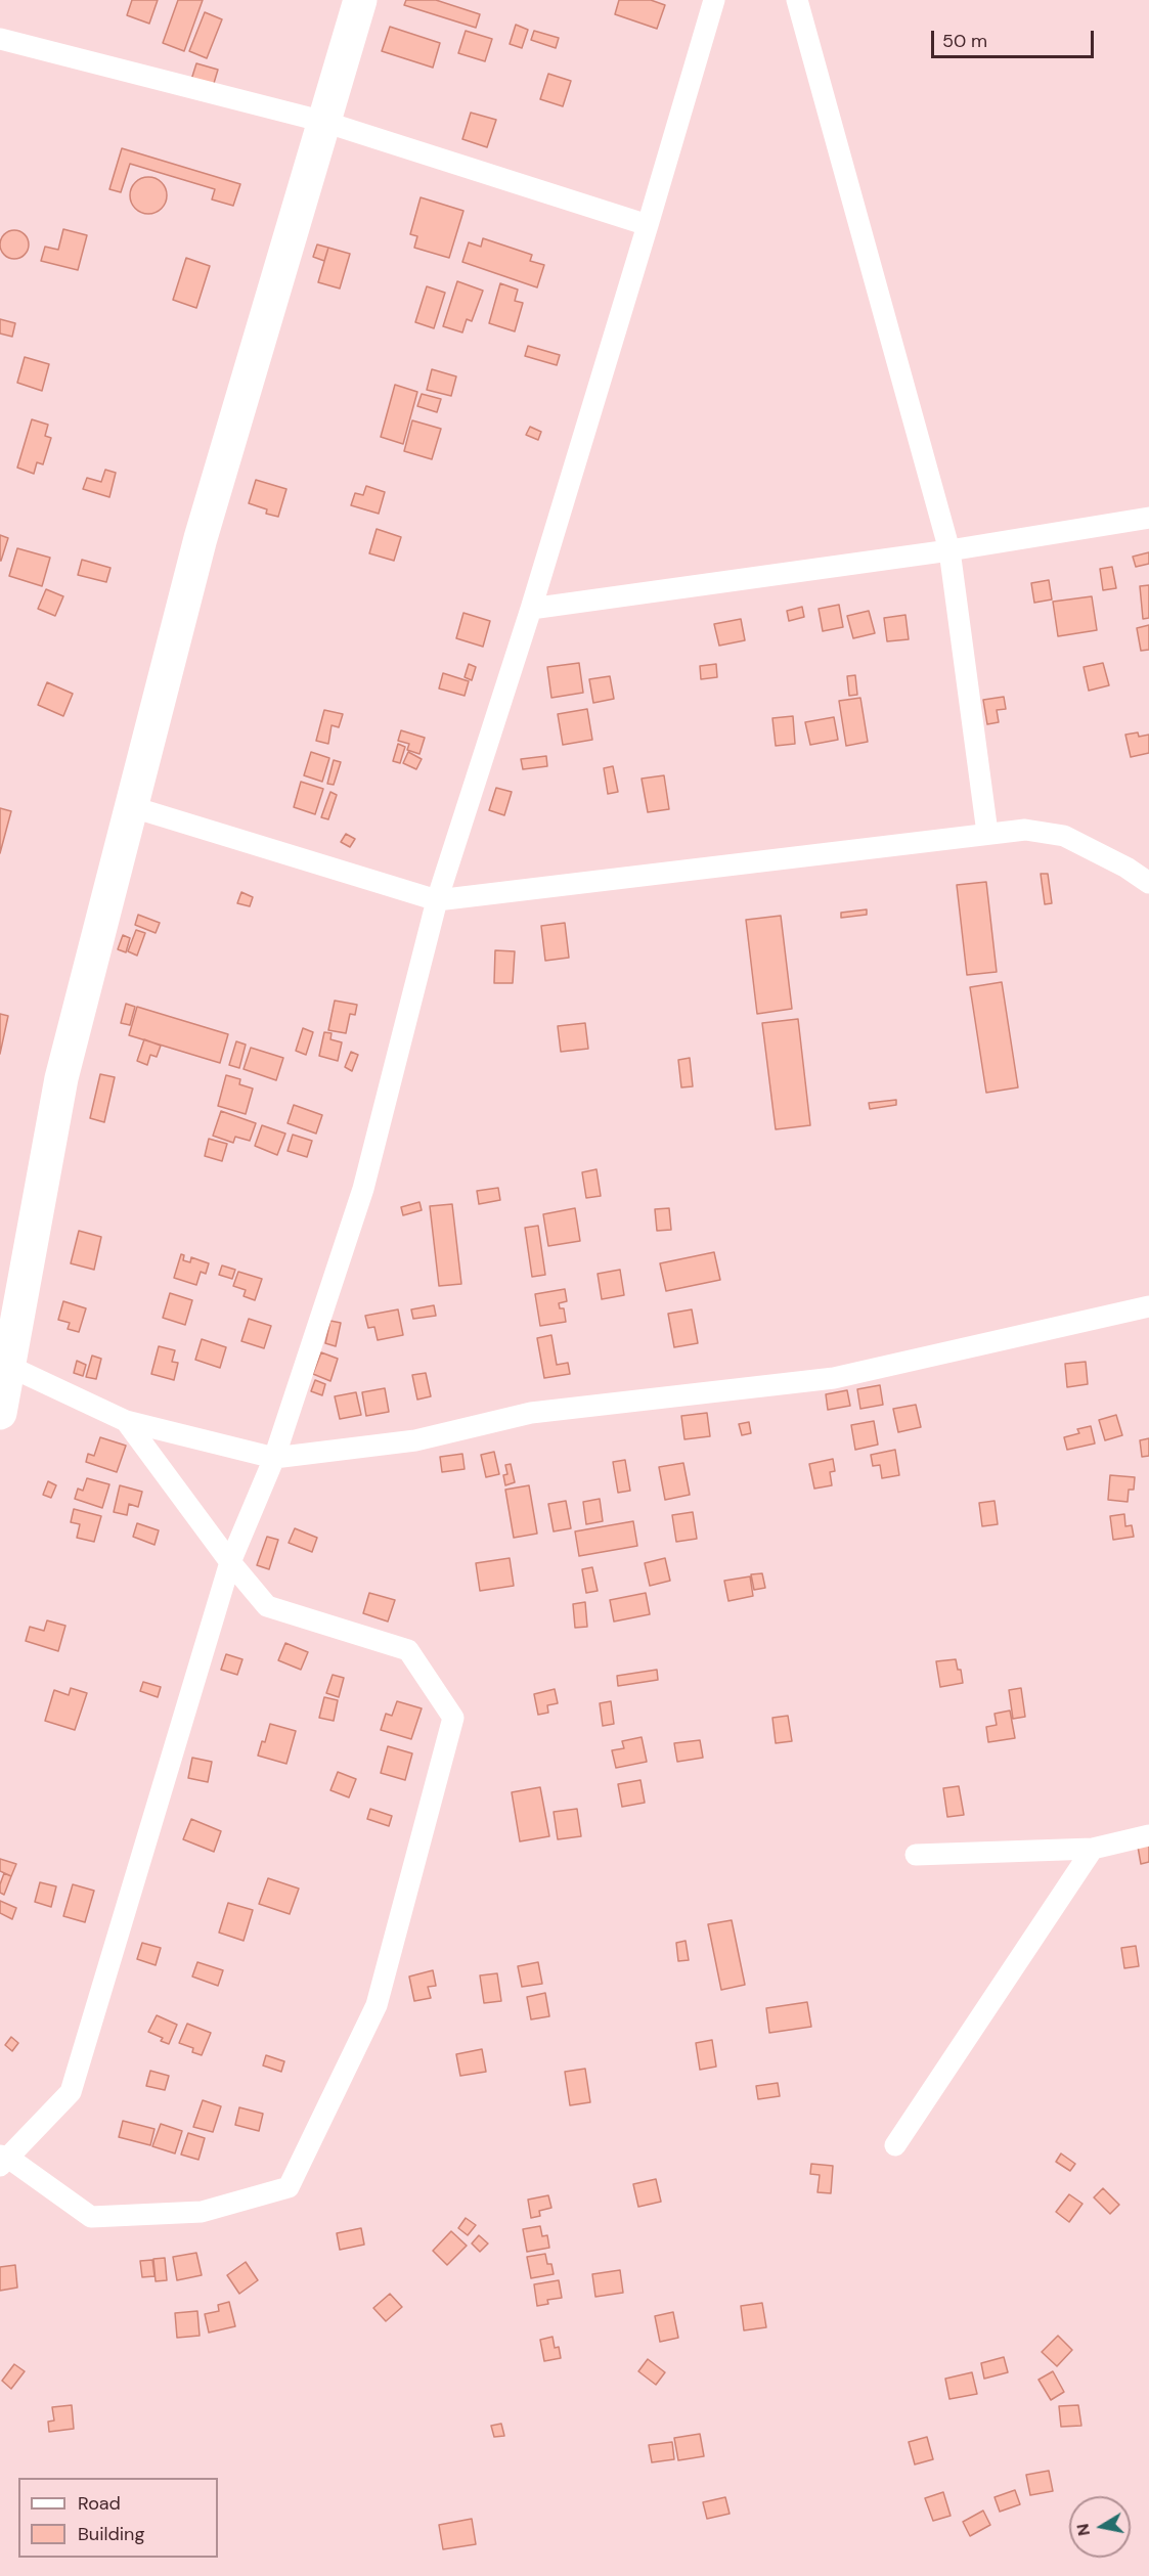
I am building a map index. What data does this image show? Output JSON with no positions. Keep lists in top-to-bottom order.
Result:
{
  "legend": ["Road", "Building"],
  "scale_bar": "50 m",
  "north": "left"
}
